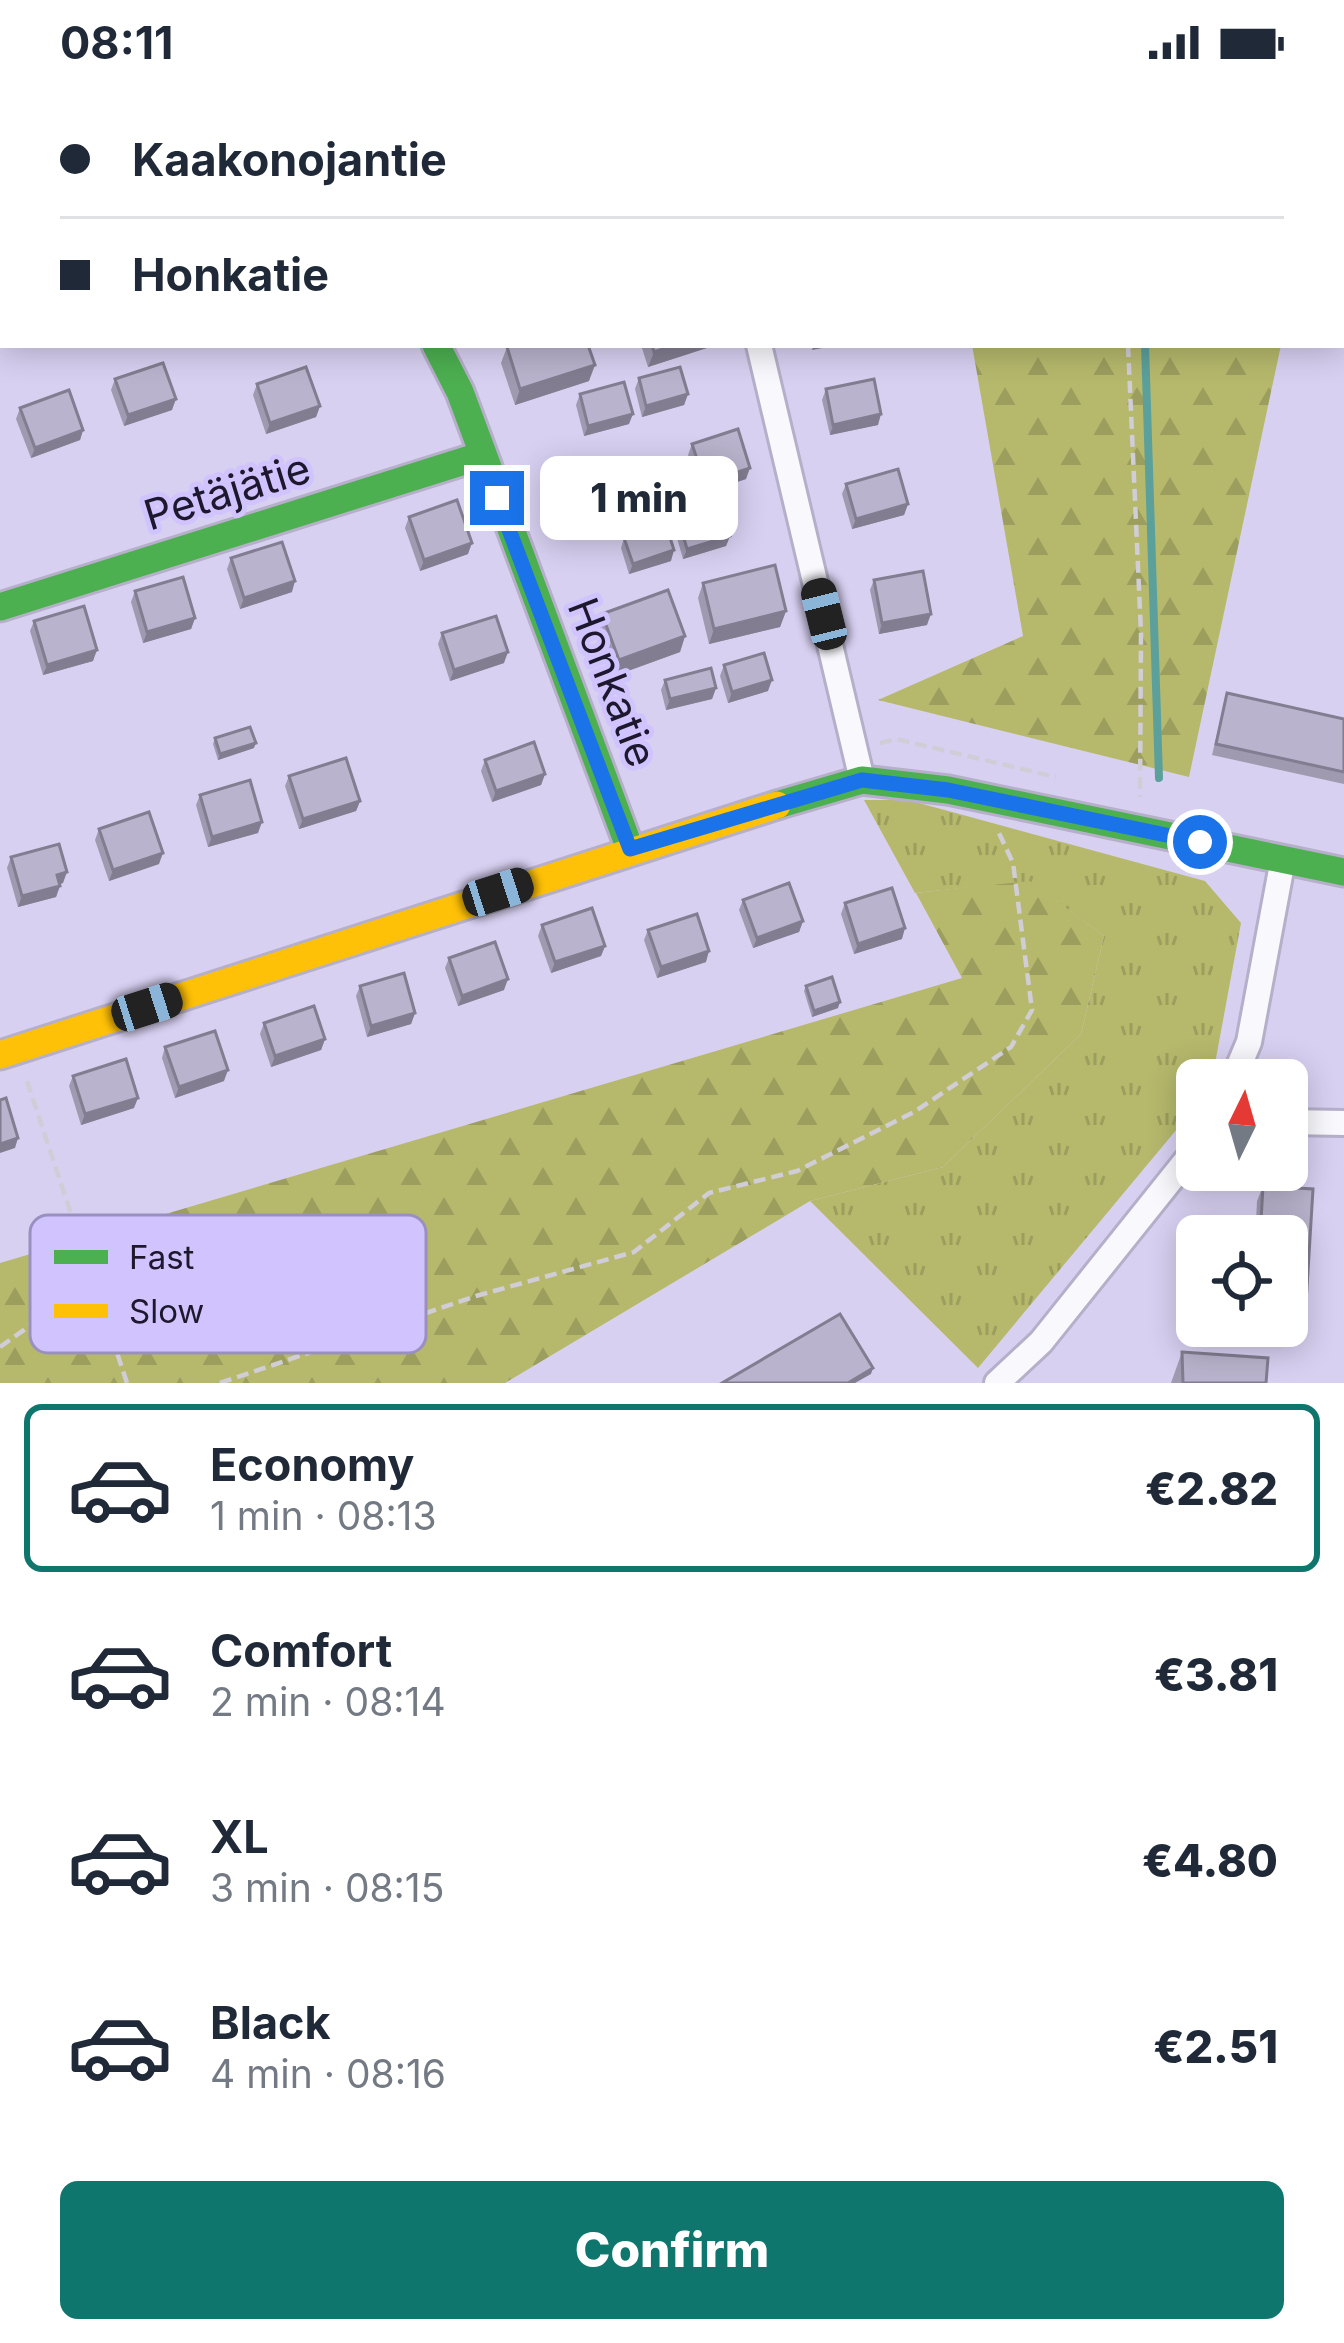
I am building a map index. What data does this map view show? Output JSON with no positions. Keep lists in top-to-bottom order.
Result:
{
  "streets": {
    "street": ["Petäjätie", "Honkatie"]
  },
  "crossings": [
    ["Petäjätie", "Honkatie"]
  ],
  "legend": ["Fast", "Slow"],
  "north": "top",
  "page": {
    "status": "08:11",
    "banner": ["Kaakonojantie", "Honkatie"],
    "bubble": "1 min",
    "list": [
      {
        "name": "Economy",
        "note": "1 min · 08:13",
        "value": "€2.82"
      },
      {
        "name": "Comfort",
        "note": "2 min · 08:14",
        "value": "€3.81"
      },
      {
        "name": "XL",
        "note": "3 min · 08:15",
        "value": "€4.80"
      },
      {
        "name": "Black",
        "note": "4 min · 08:16",
        "value": "€2.51"
      }
    ],
    "buttons": "Confirm"
  }
}
